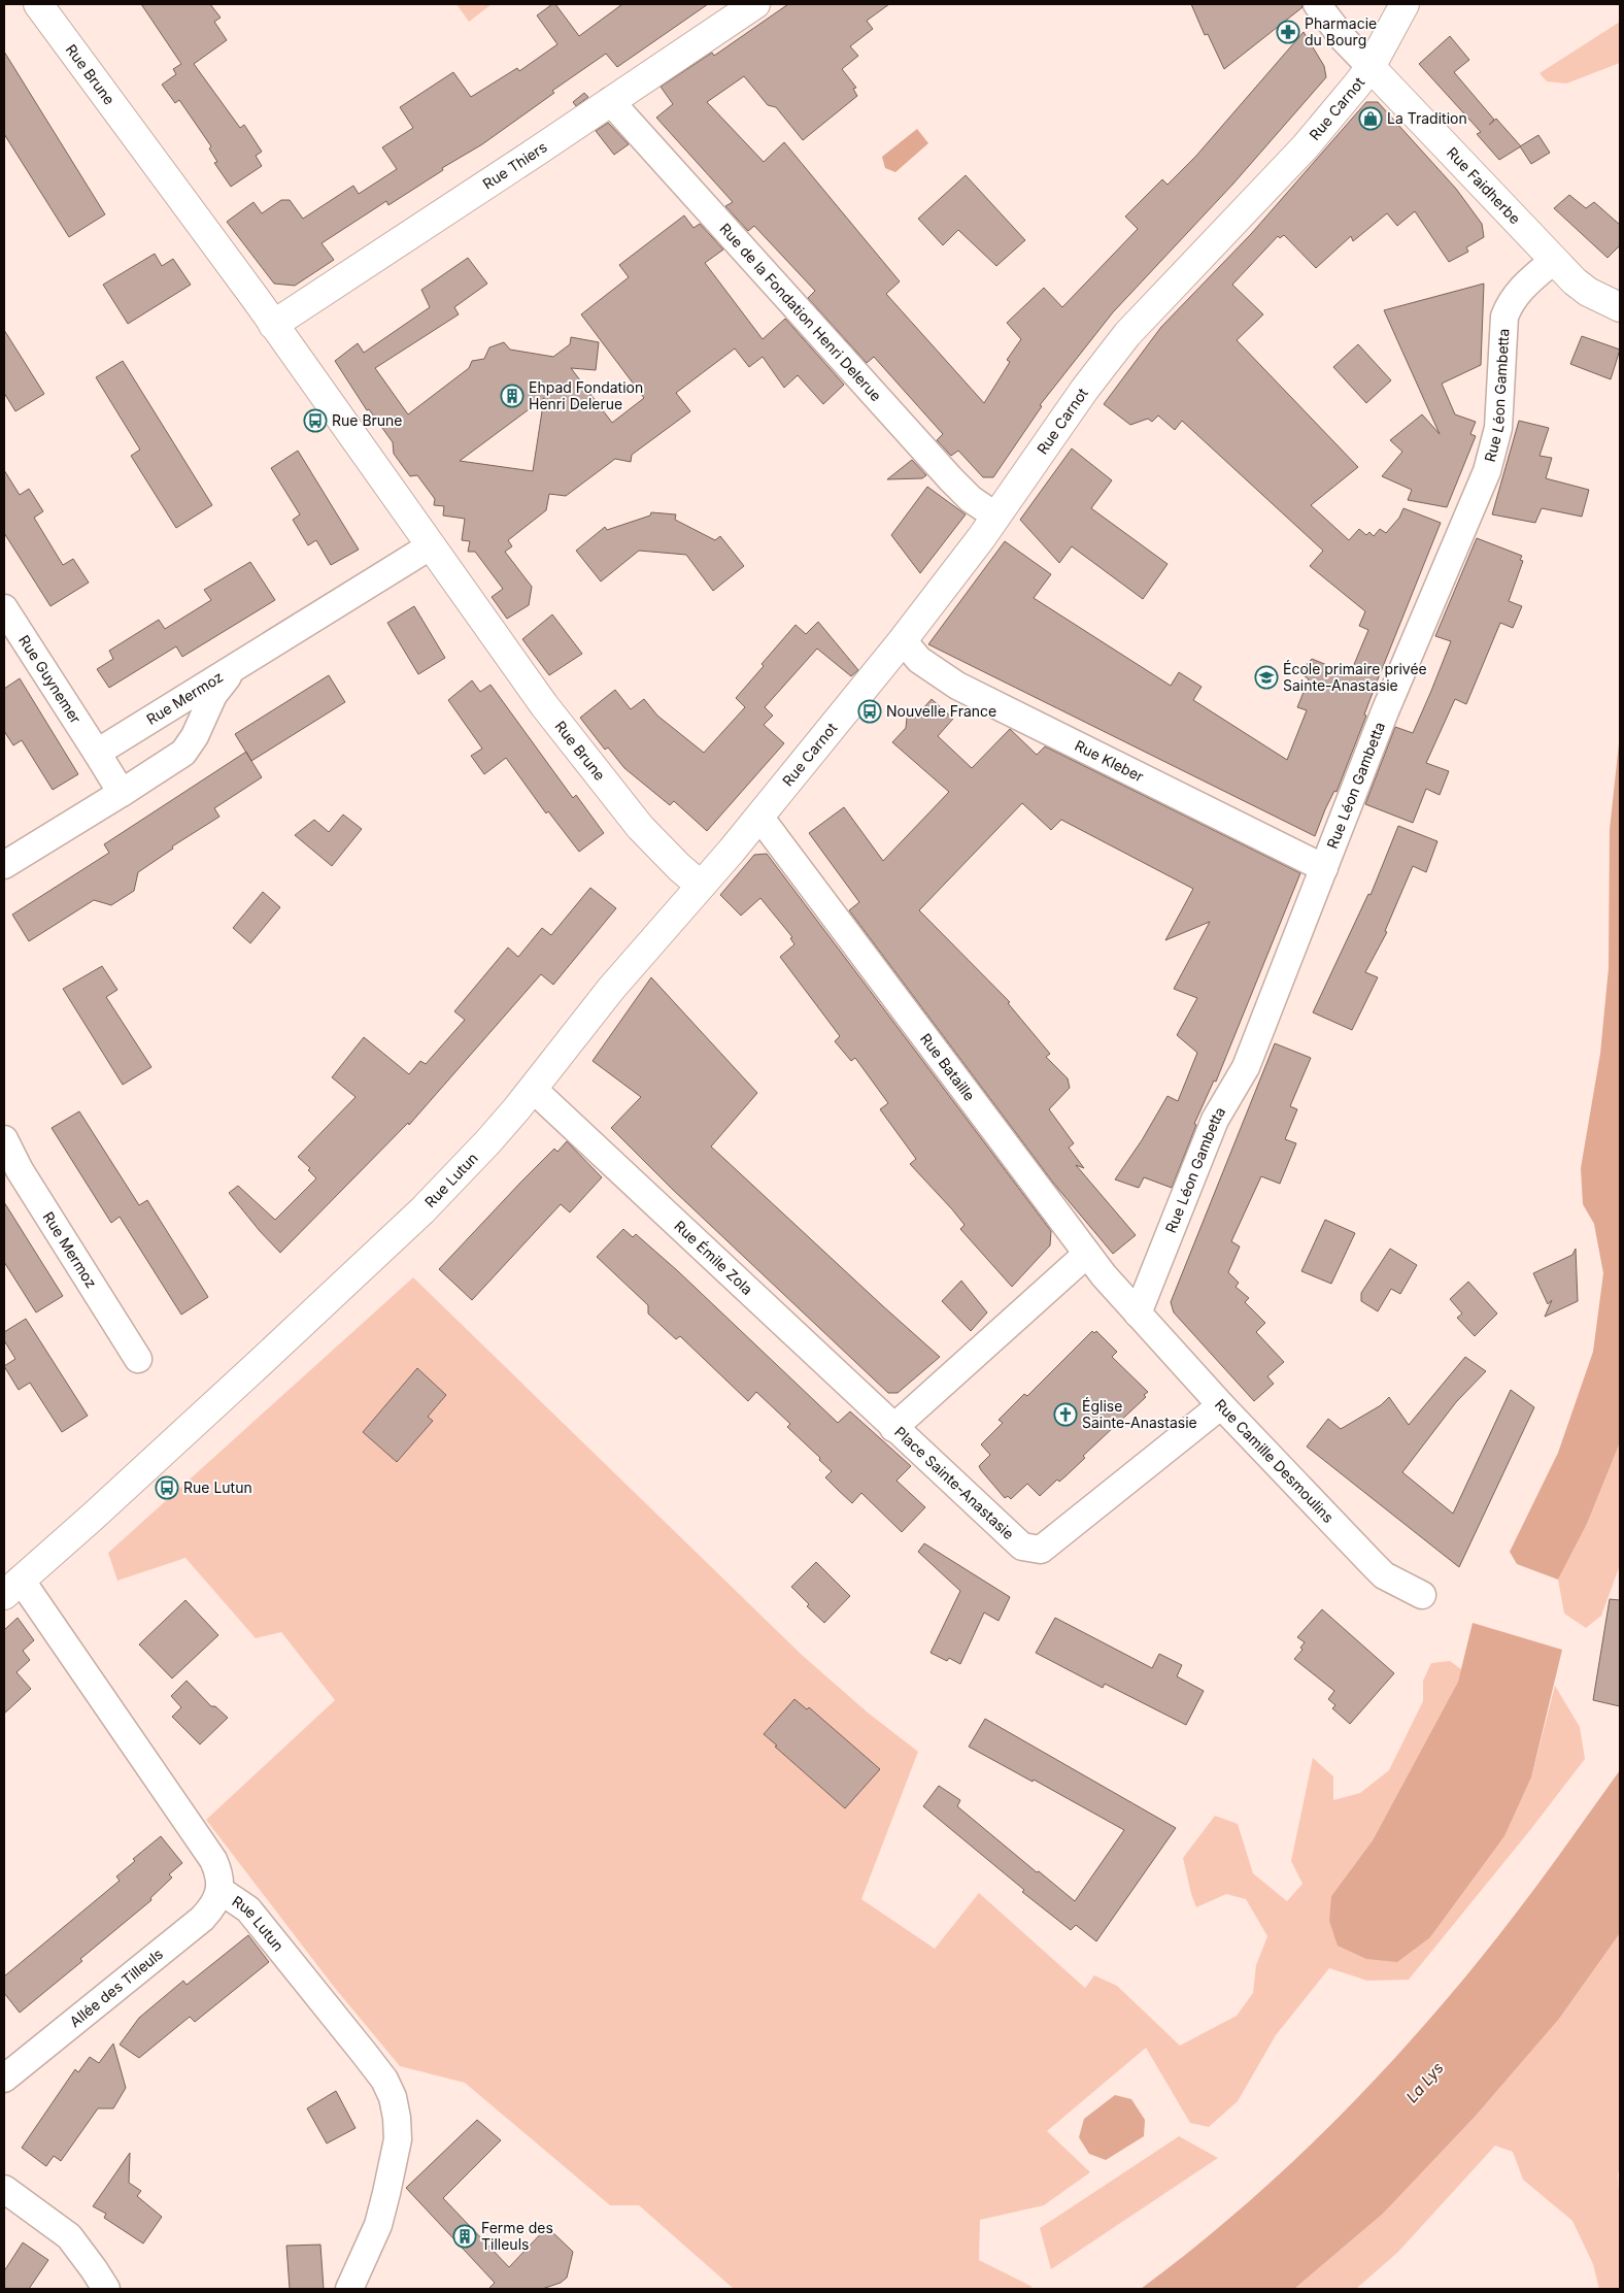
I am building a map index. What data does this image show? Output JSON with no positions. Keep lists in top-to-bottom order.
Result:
{
  "streets": {
    "main road": [
      "Rue Brune",
      "Rue Carnot",
      "Rue Thiers",
      "Rue Faidherbe",
      "Rue Lutun"
    ],
    "street": [
      "Rue de la Fondation Henri Delerue",
      "Rue Léon Gambetta",
      "Rue Guynemer",
      "Rue Mermoz",
      "Rue Kleber",
      "Rue Bataille",
      "Rue Émile Zola",
      "Rue Camille Desmoulins",
      "Place Sainte-Anastasie",
      "Allée des Tilleuls"
    ]
  },
  "crossings": [
    ["Rue Brune", "Rue Thiers"],
    ["Rue Brune", "Rue Mermoz"],
    ["Rue Brune", "Rue Lutun"],
    ["Rue Carnot", "Rue Faidherbe"],
    ["Rue Carnot", "Rue de la Fondation Henri Delerue"],
    ["Rue Carnot", "Rue Kleber"],
    ["Rue Carnot", "Rue Bataille"],
    ["Rue Carnot", "Rue Lutun"],
    ["Rue Thiers", "Rue de la Fondation Henri Delerue"],
    ["Rue Faidherbe", "Rue Léon Gambetta"],
    ["Rue Léon Gambetta", "Rue Kleber"],
    ["Rue Léon Gambetta", "Rue Bataille"],
    ["Rue Léon Gambetta", "Rue Camille Desmoulins"],
    ["Rue Guynemer", "Rue Mermoz"],
    ["Rue Bataille", "Rue Camille Desmoulins"],
    ["Rue Bataille", "Place Sainte-Anastasie"],
    ["Rue Lutun", "Rue Émile Zola"],
    ["Rue Lutun", "Allée des Tilleuls"],
    ["Rue Émile Zola", "Place Sainte-Anastasie"],
    ["Rue Camille Desmoulins", "Place Sainte-Anastasie"]
  ],
  "water": ["La Lys"],
  "places": {
    "pharmacy": ["Pharmacie du Bourg"],
    "shop": ["La Tradition"],
    "building": ["Ehpad Fondation Henri Delerue", "Ferme des Tilleuls"],
    "bus stop": ["Rue Brune", "Nouvelle France", "Rue Lutun"],
    "school or university": ["École primaire privée Sainte-Anastasie"],
    "church": ["Église Sainte-Anastasie"]
  }
}
